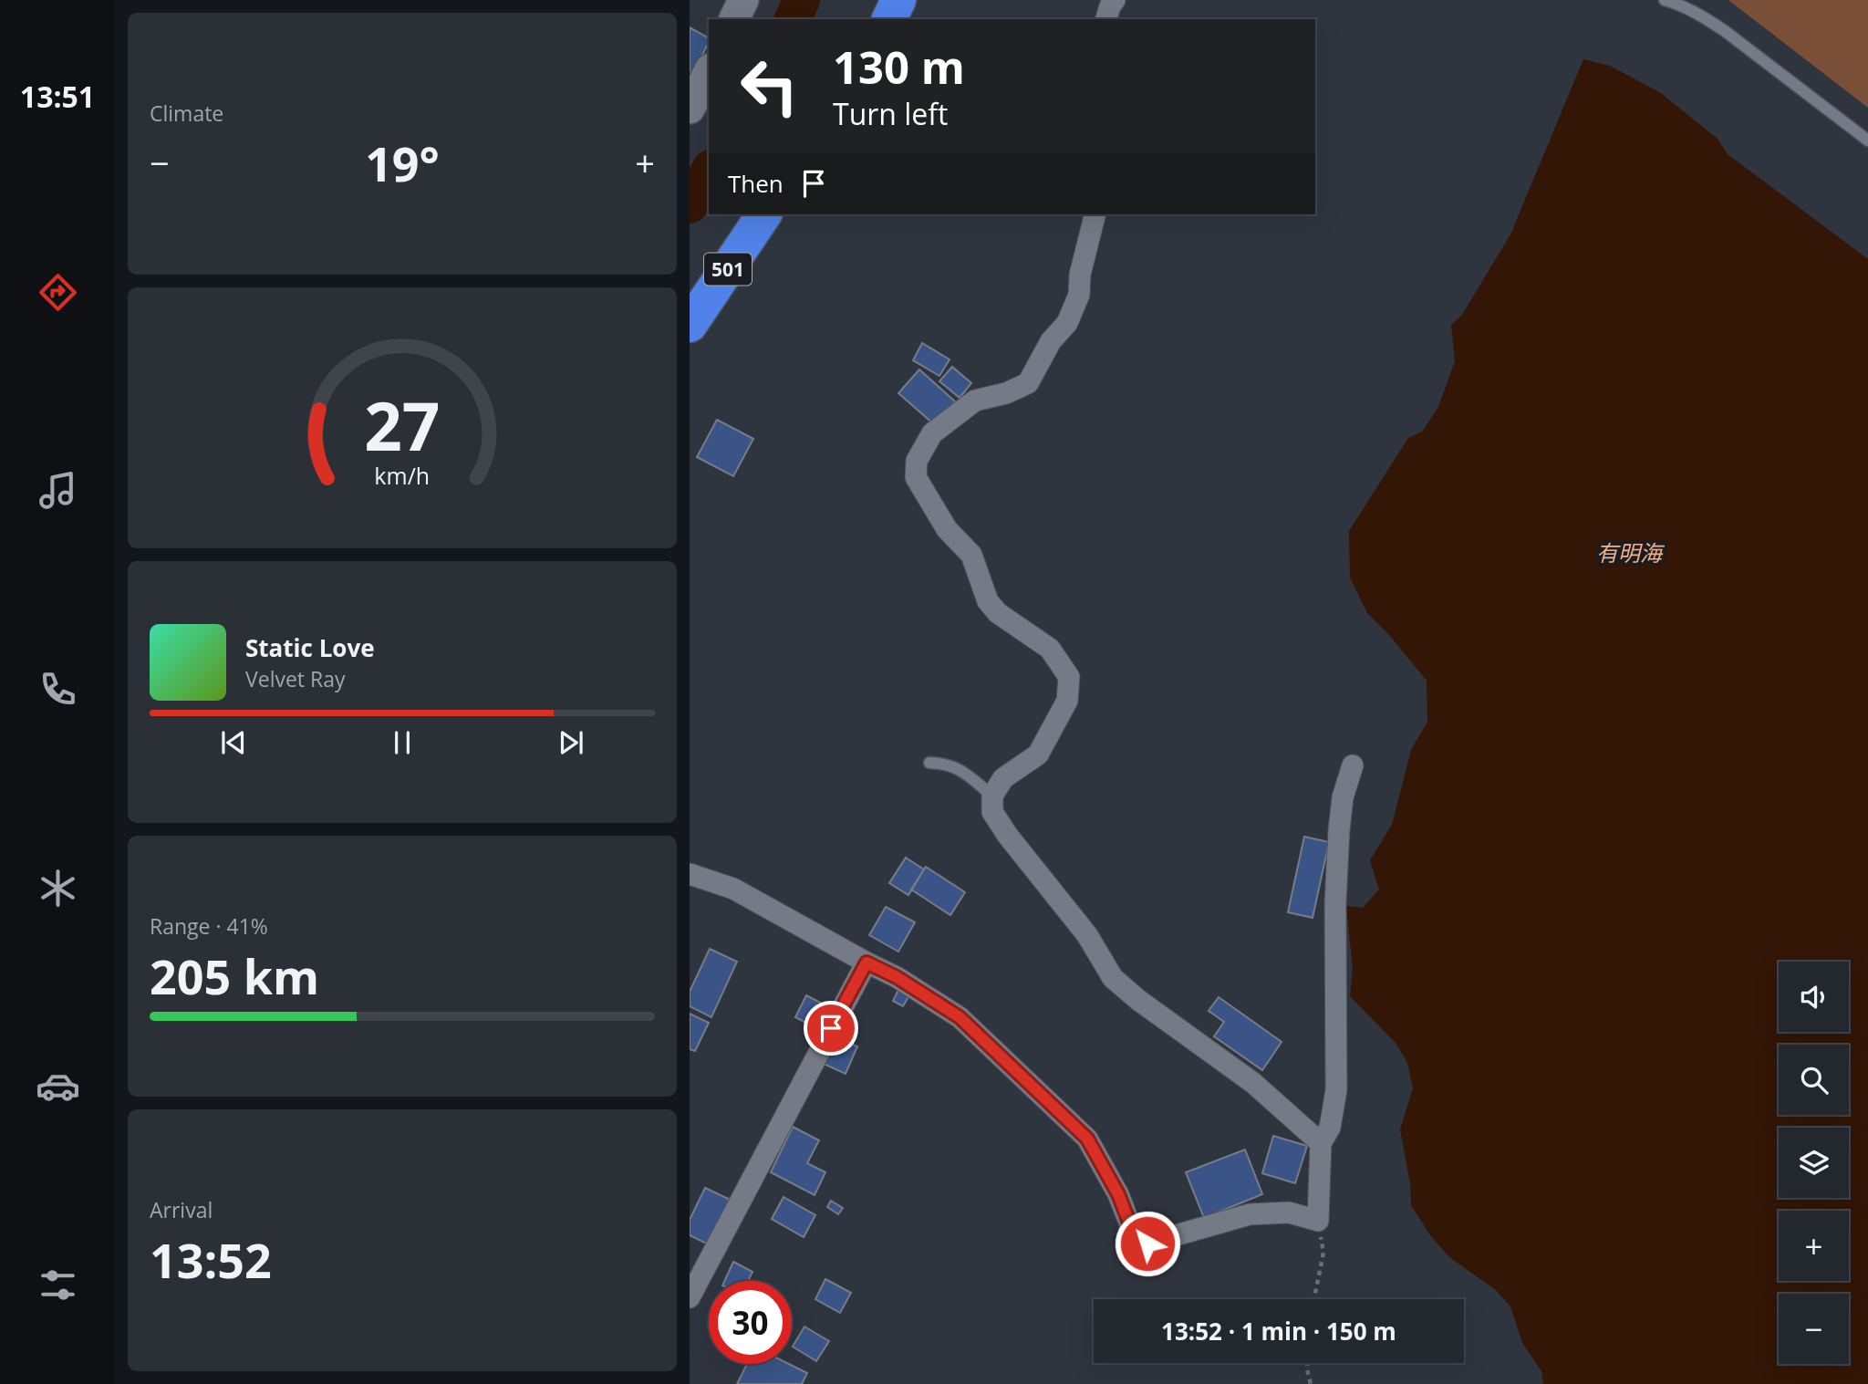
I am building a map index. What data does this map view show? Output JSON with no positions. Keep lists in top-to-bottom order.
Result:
{
  "streets": {
    "highway": ["501"]
  },
  "water": ["有明海"],
  "page": {
    "tabs": "13:51",
    "tile": [
      "Climate",
      ["Range · 41%", "205 km"],
      ["Arrival", "13:52"]
    ],
    "turn": ["130 m", "Turn left"],
    "heat": ["−", "19°", "+"],
    "then": "Then",
    "song": ["Static Love", "Velvet Ray"],
    "map_buttons": ["+", "−"],
    "limit": "30",
    "trip": "13:52 · 1 min · 150 m",
    "gauge": ["27", "km/h"]
  }
}
